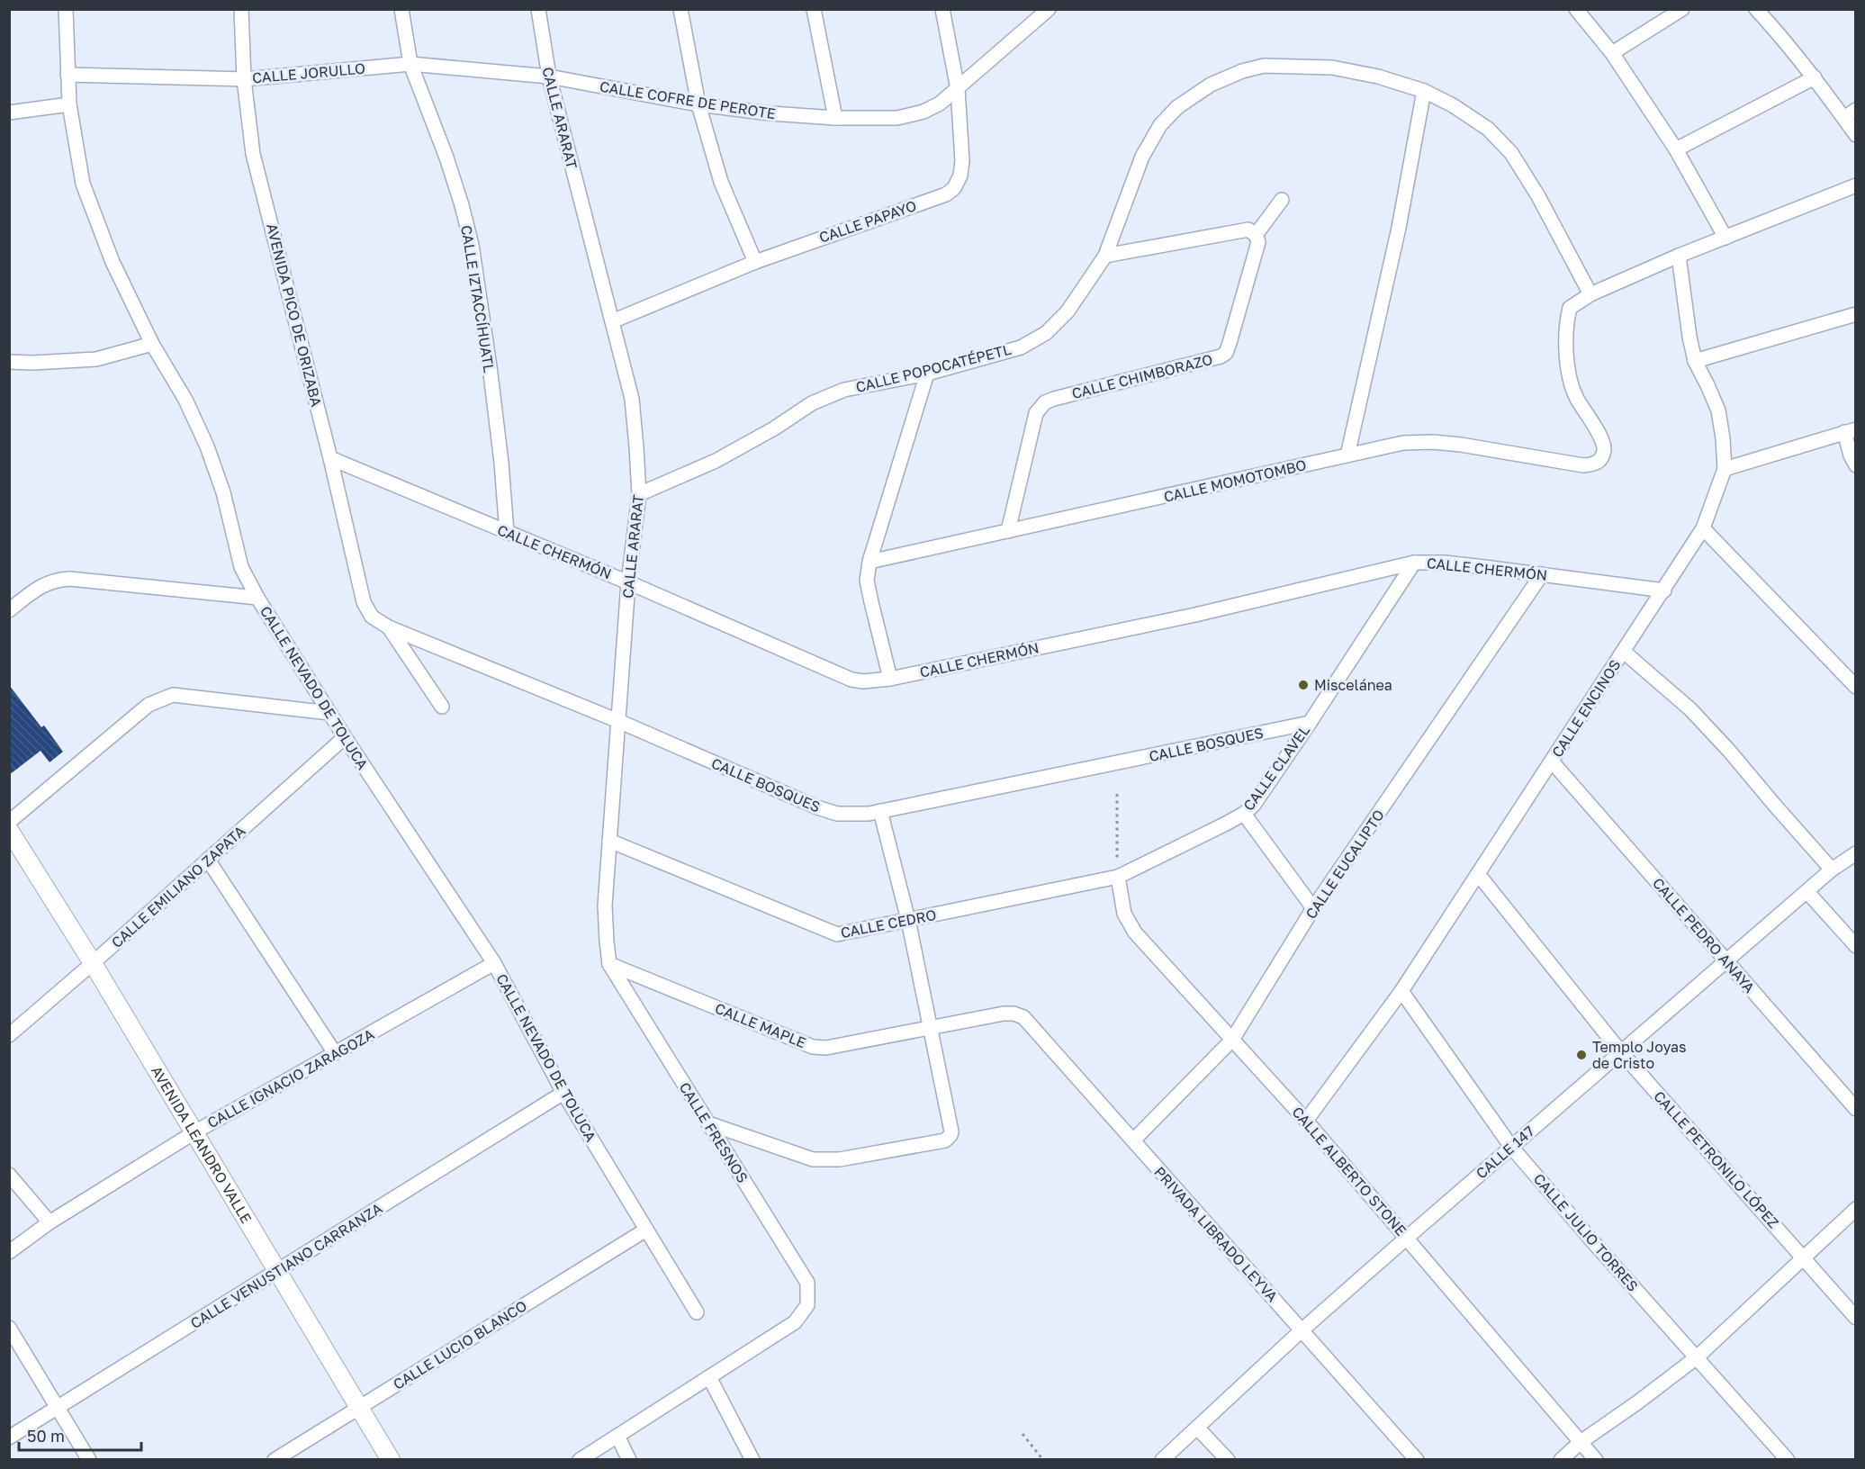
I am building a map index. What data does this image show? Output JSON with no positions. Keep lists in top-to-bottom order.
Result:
{
  "streets": {
    "street": [
      "CALLE JORULLO",
      "CALLE COFRE DE PEROTE",
      "CALLE ARARAT",
      "CALLE PAPAYO",
      "CALLE IZTACCÍHUATL",
      "AVENIDA PICO DE ORIZABA",
      "CALLE POPOCATÉPETL",
      "CALLE CHIMBORAZO",
      "CALLE MOMOTOMBO",
      "CALLE CHERMÓN",
      "CALLE NEVADO DE TOLUCA",
      "CALLE ENCINOS",
      "CALLE BOSQUES",
      "CALLE CLAVEL",
      "CALLE EUCALIPTO",
      "CALLE EMILIANO ZAPATA",
      "CALLE CEDRO",
      "CALLE PEDRO ANAYA",
      "CALLE MAPLE",
      "CALLE IGNACIO ZARAGOZA",
      "CALLE FRESNOS",
      "AVENIDA LEANDRO VALLE",
      "CALLE 147",
      "CALLE PETRONILO LÓPEZ",
      "CALLE ALBERTO STONE",
      "CALLE JULIO TORRES",
      "PRIVADA LIBRADO LEYVA",
      "CALLE VENUSTIANO CARRANZA",
      "CALLE LUCIO BLANCO"
    ]
  },
  "crossings": [
    ["CALLE JORULLO", "CALLE COFRE DE PEROTE"],
    ["CALLE JORULLO", "CALLE ARARAT"],
    ["CALLE JORULLO", "CALLE IZTACCÍHUATL"],
    ["CALLE JORULLO", "AVENIDA PICO DE ORIZABA"],
    ["CALLE JORULLO", "CALLE NEVADO DE TOLUCA"],
    ["CALLE COFRE DE PEROTE", "CALLE ARARAT"],
    ["CALLE COFRE DE PEROTE", "CALLE PAPAYO"],
    ["CALLE ARARAT", "CALLE PAPAYO"],
    ["CALLE ARARAT", "CALLE POPOCATÉPETL"],
    ["CALLE ARARAT", "CALLE CHERMÓN"],
    ["CALLE ARARAT", "CALLE BOSQUES"],
    ["CALLE ARARAT", "CALLE CEDRO"],
    ["CALLE ARARAT", "CALLE MAPLE"],
    ["CALLE ARARAT", "CALLE FRESNOS"],
    ["CALLE IZTACCÍHUATL", "CALLE CHERMÓN"],
    ["AVENIDA PICO DE ORIZABA", "CALLE CHERMÓN"],
    ["AVENIDA PICO DE ORIZABA", "CALLE BOSQUES"],
    ["CALLE POPOCATÉPETL", "CALLE MOMOTOMBO"],
    ["CALLE CHIMBORAZO", "CALLE MOMOTOMBO"],
    ["CALLE CHERMÓN", "CALLE ENCINOS"],
    ["CALLE CHERMÓN", "CALLE CLAVEL"],
    ["CALLE CHERMÓN", "CALLE EUCALIPTO"],
    ["CALLE NEVADO DE TOLUCA", "CALLE EMILIANO ZAPATA"],
    ["CALLE NEVADO DE TOLUCA", "CALLE IGNACIO ZARAGOZA"],
    ["CALLE NEVADO DE TOLUCA", "CALLE VENUSTIANO CARRANZA"],
    ["CALLE NEVADO DE TOLUCA", "CALLE LUCIO BLANCO"],
    ["CALLE ENCINOS", "CALLE PEDRO ANAYA"],
    ["CALLE ENCINOS", "CALLE PETRONILO LÓPEZ"],
    ["CALLE ENCINOS", "CALLE ALBERTO STONE"],
    ["CALLE ENCINOS", "CALLE JULIO TORRES"],
    ["CALLE BOSQUES", "CALLE CLAVEL"],
    ["CALLE CLAVEL", "CALLE CEDRO"],
    ["CALLE CLAVEL", "CALLE ALBERTO STONE"],
    ["CALLE EUCALIPTO", "CALLE ALBERTO STONE"],
    ["CALLE EUCALIPTO", "PRIVADA LIBRADO LEYVA"],
    ["CALLE EMILIANO ZAPATA", "AVENIDA LEANDRO VALLE"],
    ["CALLE CEDRO", "CALLE ALBERTO STONE"],
    ["CALLE PEDRO ANAYA", "CALLE 147"],
    ["CALLE MAPLE", "CALLE FRESNOS"],
    ["CALLE MAPLE", "PRIVADA LIBRADO LEYVA"],
    ["CALLE IGNACIO ZARAGOZA", "AVENIDA LEANDRO VALLE"],
    ["AVENIDA LEANDRO VALLE", "CALLE VENUSTIANO CARRANZA"],
    ["AVENIDA LEANDRO VALLE", "CALLE LUCIO BLANCO"],
    ["CALLE 147", "CALLE PETRONILO LÓPEZ"],
    ["CALLE 147", "CALLE ALBERTO STONE"],
    ["CALLE 147", "CALLE JULIO TORRES"],
    ["CALLE 147", "PRIVADA LIBRADO LEYVA"]
  ],
  "places": ["Miscelánea", "Templo Joyas de Cristo"],
  "scale_bar": "50 m"
}
